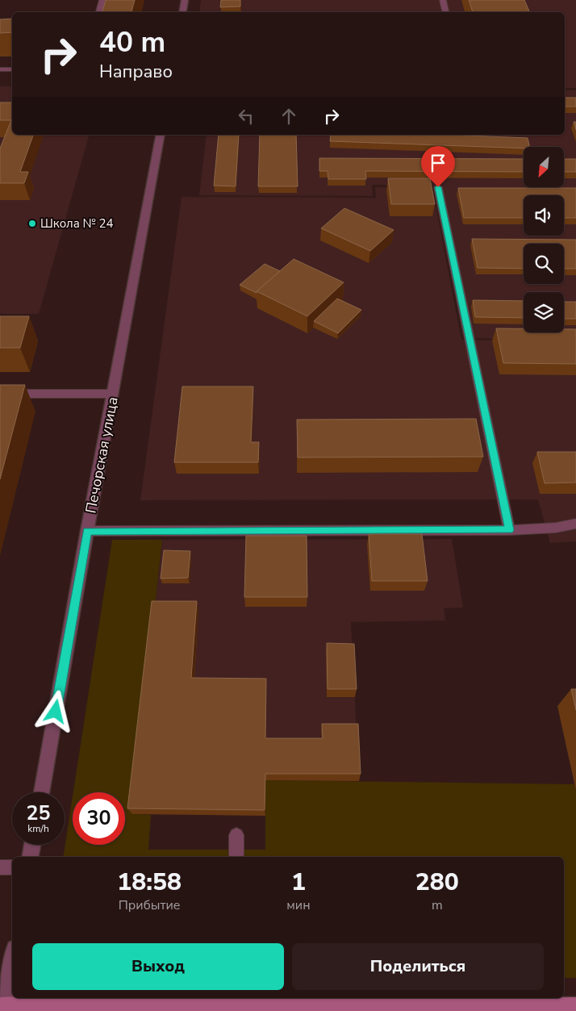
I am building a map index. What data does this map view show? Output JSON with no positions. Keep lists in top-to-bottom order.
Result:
{
  "streets": {
    "street": ["Печорская улица"]
  },
  "places": ["Школа № 24"],
  "north": "bottom left",
  "page": {
    "turn": ["40 m", "Направо"],
    "speed": "25 km/h",
    "limit": "30",
    "eta": [
      "18:58",
      "Прибытие",
      "1",
      "мин",
      "280",
      "m"
    ],
    "buttons": ["Выход", "Поделиться"]
  }
}
